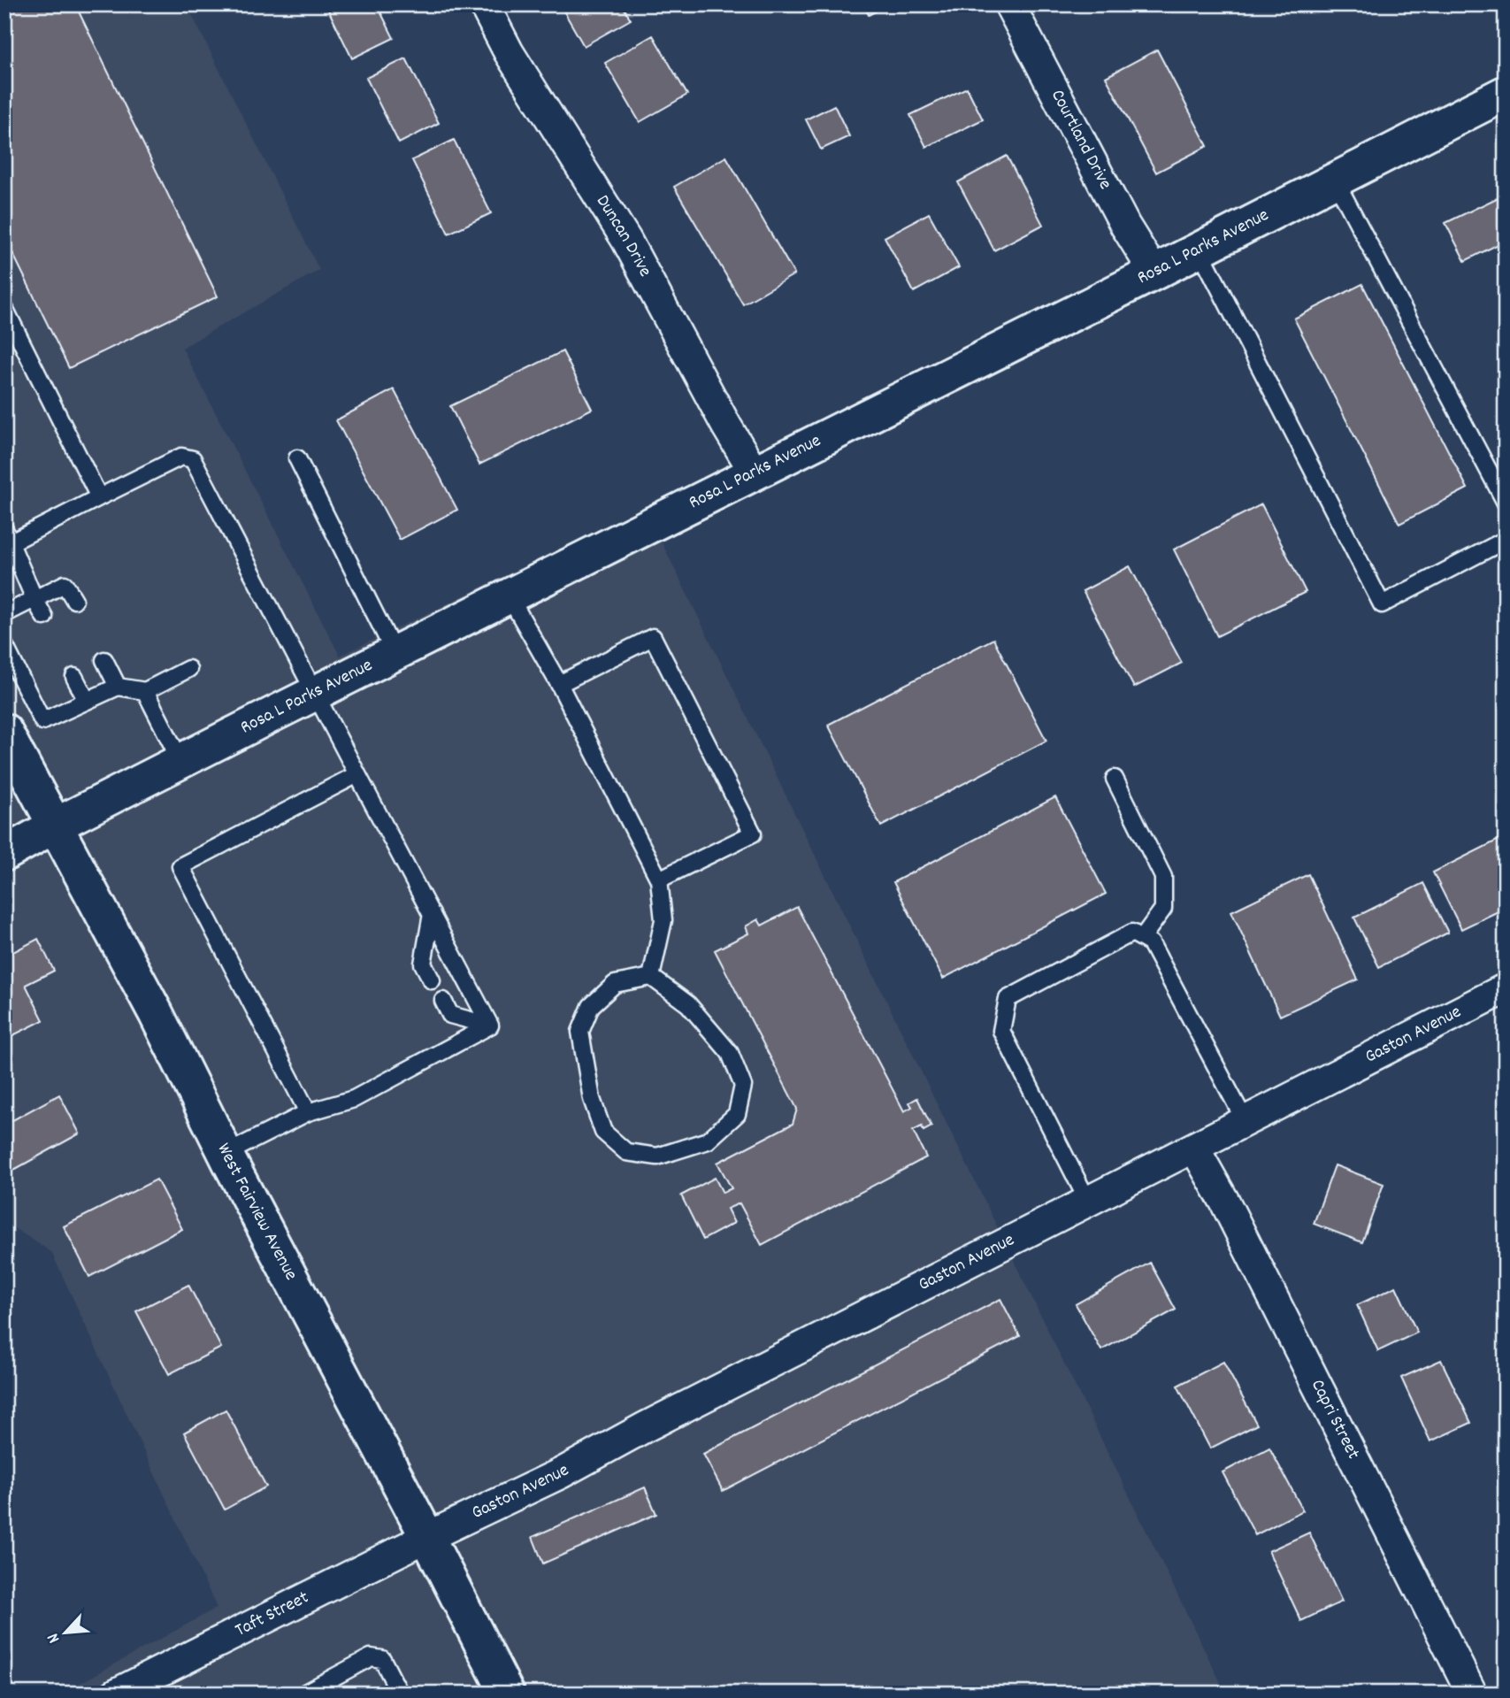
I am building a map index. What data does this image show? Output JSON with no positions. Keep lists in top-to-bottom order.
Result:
{
  "streets": {
    "street": [
      "Courtland Drive",
      "Duncan Drive",
      "Rosa L Parks Avenue",
      "Gaston Avenue",
      "West Fairview Avenue",
      "Capri Street",
      "Taft Street"
    ]
  },
  "crossings": [
    ["Courtland Drive", "Rosa L Parks Avenue"],
    ["Duncan Drive", "Rosa L Parks Avenue"],
    ["Rosa L Parks Avenue", "West Fairview Avenue"],
    ["Gaston Avenue", "West Fairview Avenue"],
    ["Gaston Avenue", "Capri Street"],
    ["Gaston Avenue", "Taft Street"],
    ["West Fairview Avenue", "Taft Street"]
  ],
  "north": "bottom left"
}
